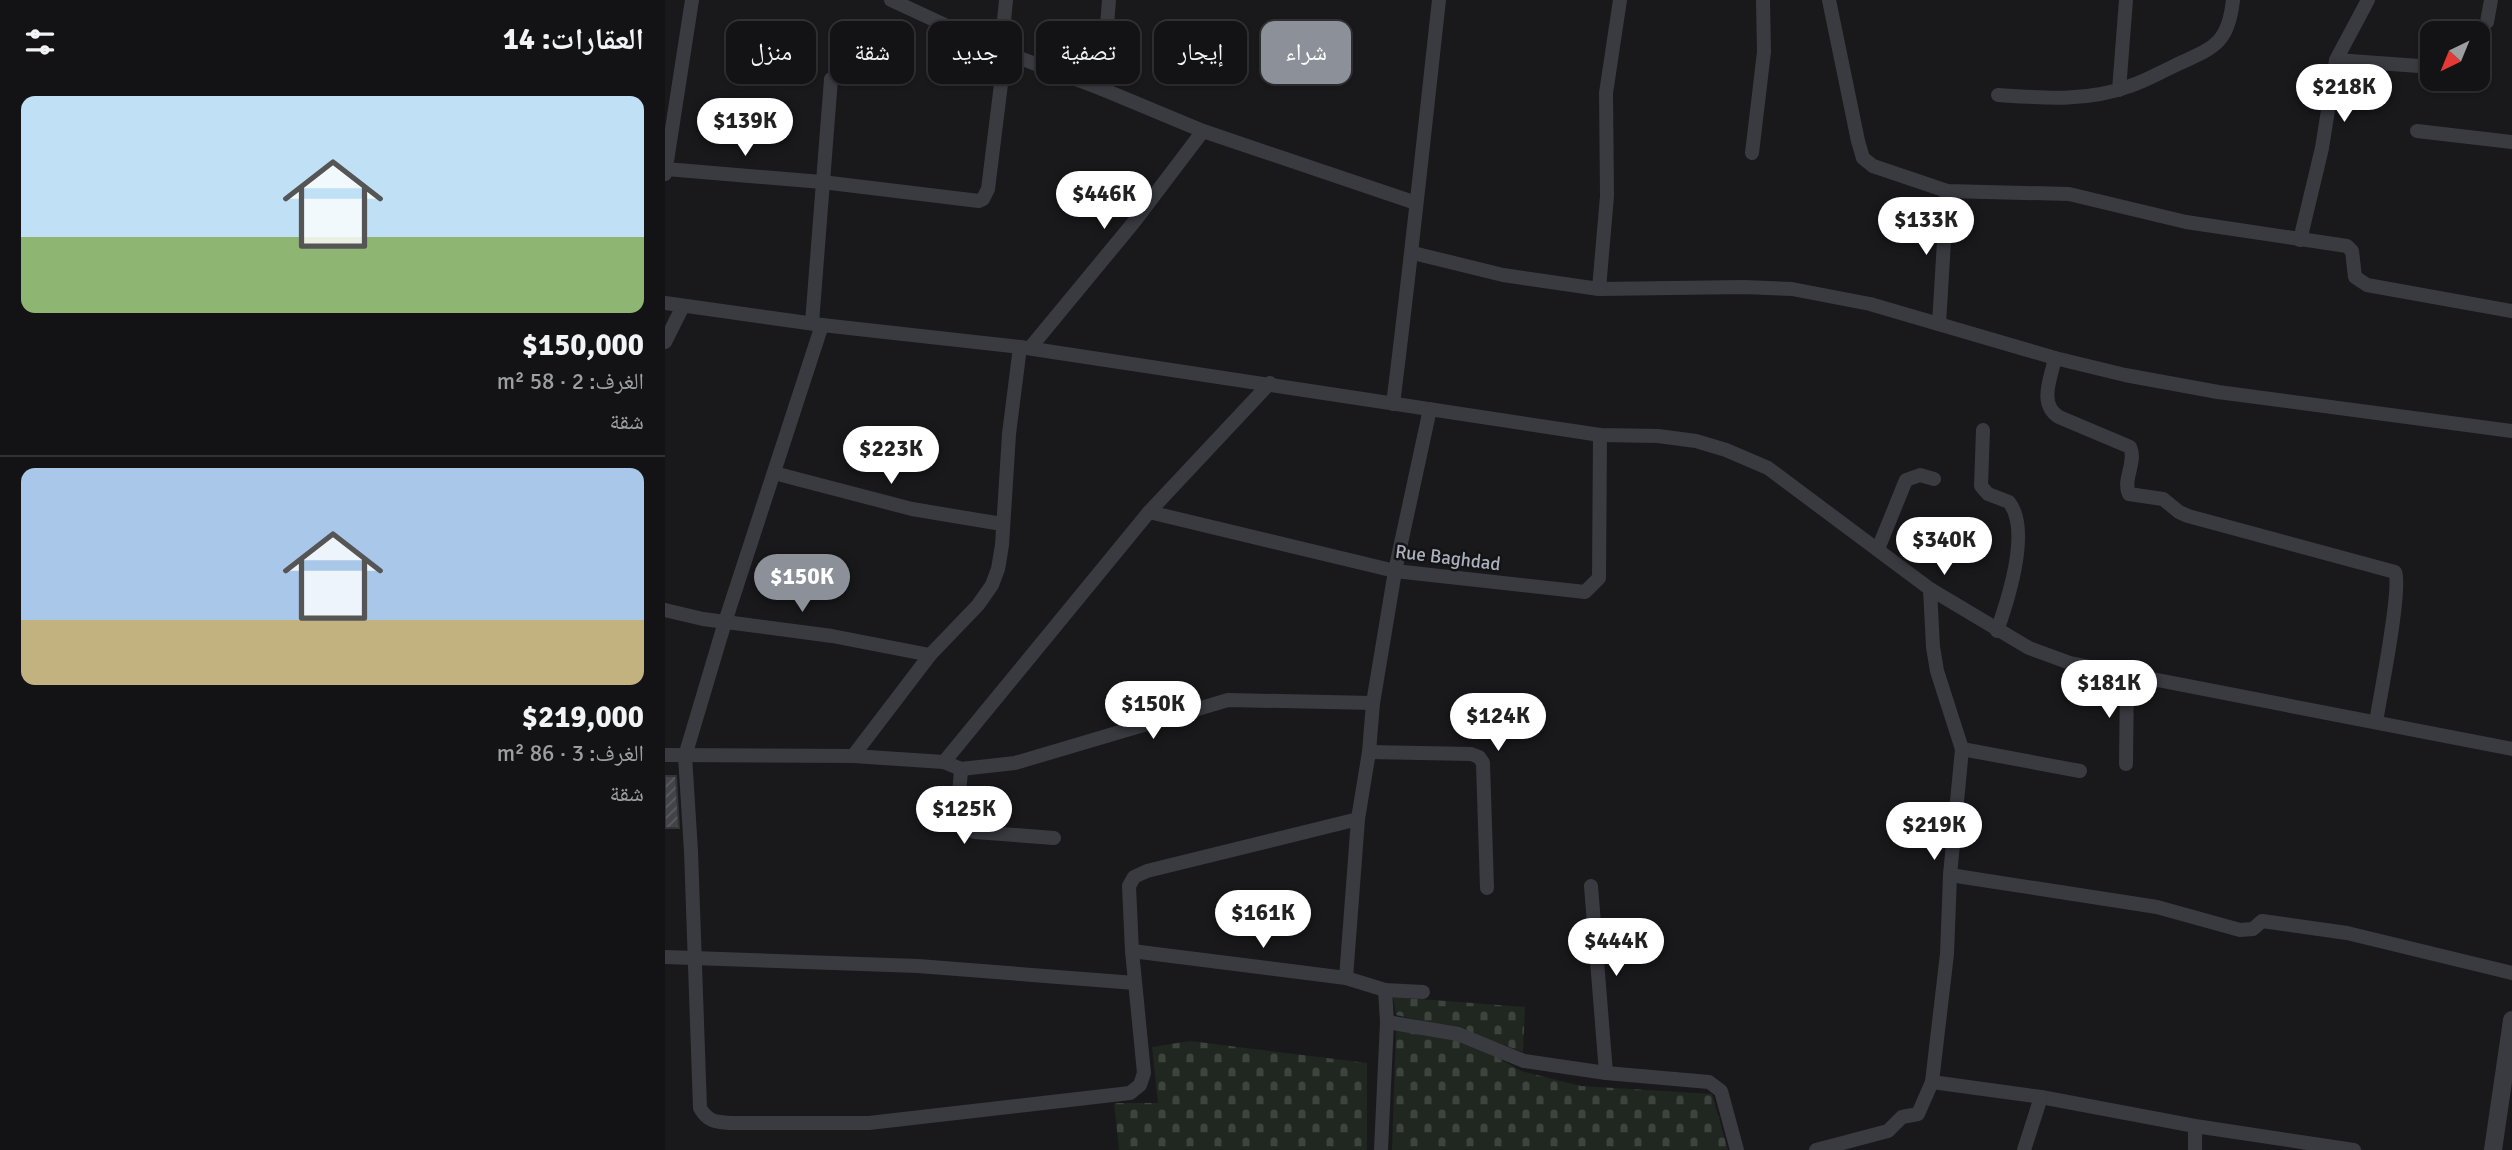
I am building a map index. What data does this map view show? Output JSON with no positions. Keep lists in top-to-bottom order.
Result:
{
  "streets": {
    "street": ["Rue Baghdad"]
  },
  "north": "bottom left",
  "page": {
    "heading": "العقارات: 14",
    "chip": [
      "شراء",
      "إيجار",
      "تصفية",
      "جديد",
      "شقة",
      "منزل"
    ],
    "price": [
      "$218K",
      "$139K",
      "$446K",
      "$133K",
      "$223K",
      "$340K",
      "$150K",
      "$181K",
      "$150K",
      "$124K",
      "$125K",
      "$219K",
      "$161K",
      "$444K"
    ],
    "list": [
      {
        "name": "$150,000",
        "note": "الغرف: 2 · 58 m² · شقة"
      },
      {
        "name": "$219,000",
        "note": "الغرف: 3 · 86 m² · شقة"
      }
    ]
  }
}
